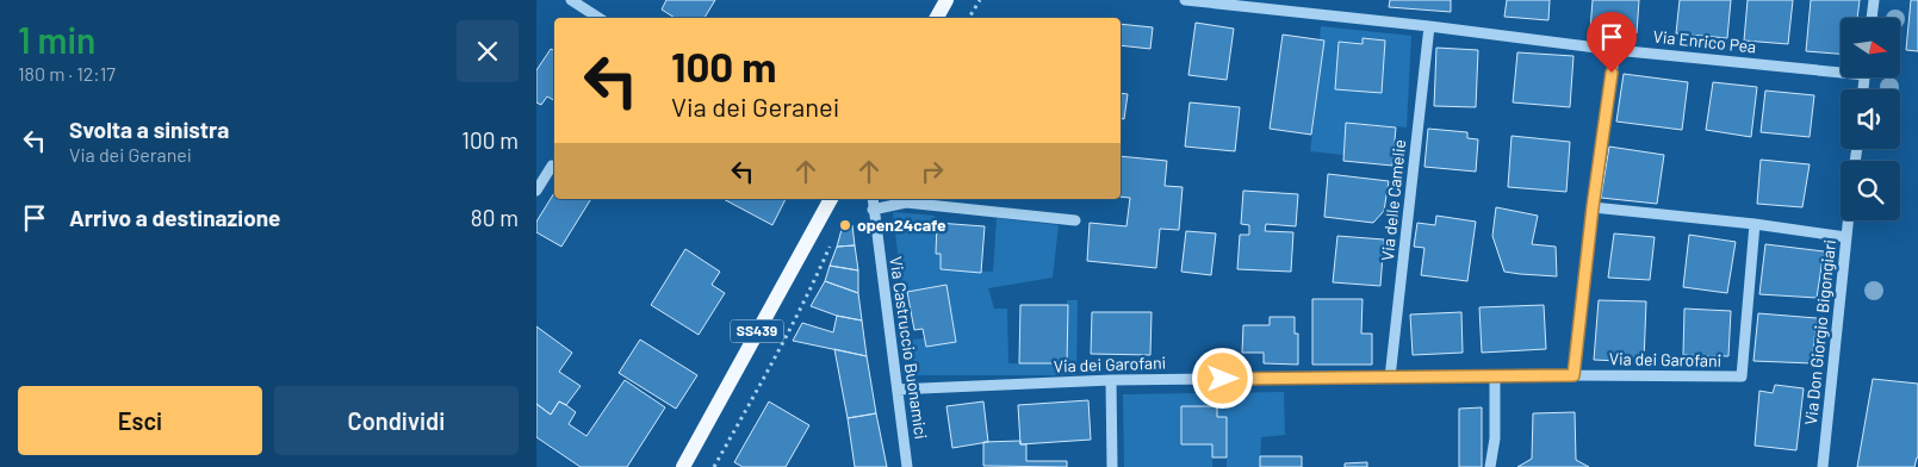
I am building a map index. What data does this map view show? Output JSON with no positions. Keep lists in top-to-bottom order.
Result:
{
  "streets": {
    "main road": ["SS439"],
    "street": [
      "Via Enrico Pea",
      "Via delle Camelie",
      "Via Don Giorgio Bigongiari",
      "Via Castruccio Buonamici",
      "Via dei Garofani"
    ]
  },
  "crossings": [
    ["Via Enrico Pea", "Via delle Camelie"],
    ["Via delle Camelie", "Via dei Garofani"],
    ["Via Castruccio Buonamici", "Via dei Garofani"]
  ],
  "places": ["open24cafe"],
  "north": "right",
  "page": {
    "heading": ["1 min", "180 m · 12:17"],
    "turn": ["100 m", "Via dei Geranei"],
    "list": [
      {
        "name": "Svolta a sinistra",
        "note": "Via dei Geranei",
        "value": "100 m"
      },
      {
        "name": "Arrivo a destinazione",
        "value": "80 m"
      }
    ],
    "buttons": ["Esci", "Condividi"]
  }
}
